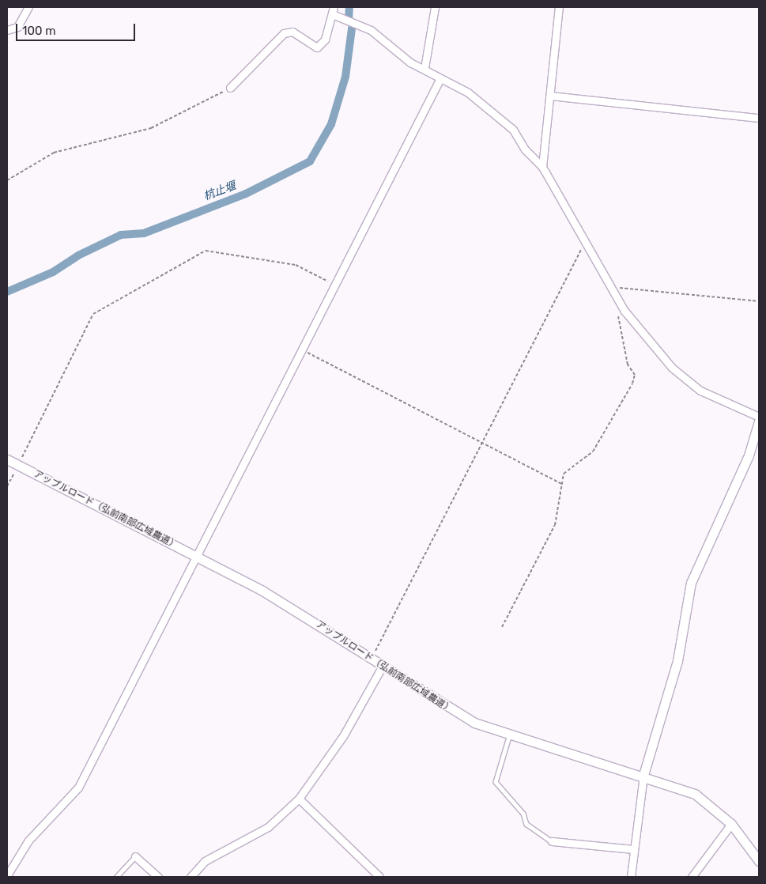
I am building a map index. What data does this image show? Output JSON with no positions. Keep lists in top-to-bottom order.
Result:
{
  "streets": {
    "street": ["アップルロード（弘前南部広域農道）"]
  },
  "water": ["杭止堰"],
  "scale_bar": "100 m"
}
